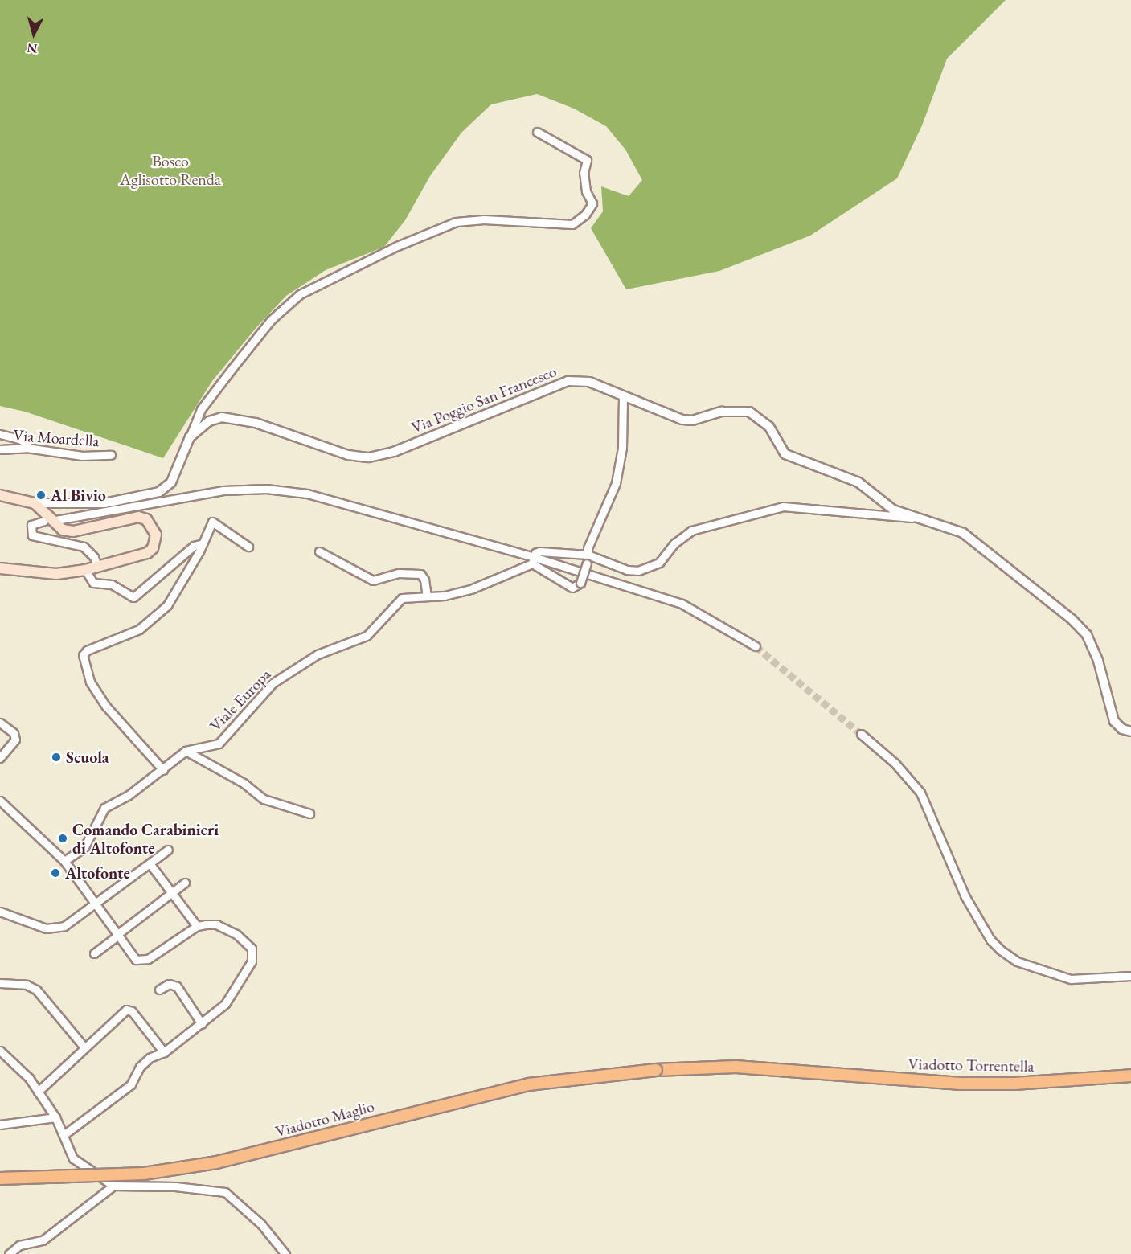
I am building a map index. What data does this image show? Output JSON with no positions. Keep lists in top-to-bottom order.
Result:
{
  "streets": {
    "main road": ["Viadotto Torrentella", "Viadotto Maglio"],
    "street": ["Via Poggio San Francesco", "Via Moardella", "Viale Europa"]
  },
  "crossings": [
    ["Via Poggio San Francesco", "Viale Europa"],
    ["Viadotto Torrentella", "Viadotto Maglio"]
  ],
  "parks": ["Bosco Aglisotto Renda"],
  "places": [
    "Al Bivio",
    "Scuola",
    "Comando Carabinieri di Altofonte",
    "Altofonte"
  ],
  "north": "bottom"
}
